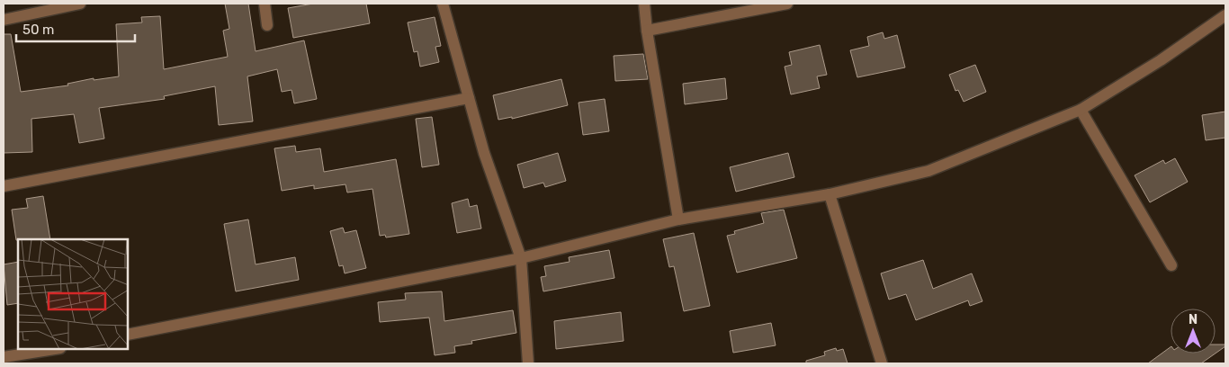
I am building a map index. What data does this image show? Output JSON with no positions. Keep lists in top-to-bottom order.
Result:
{
  "scale_bar": "50 m",
  "north": "top"
}
